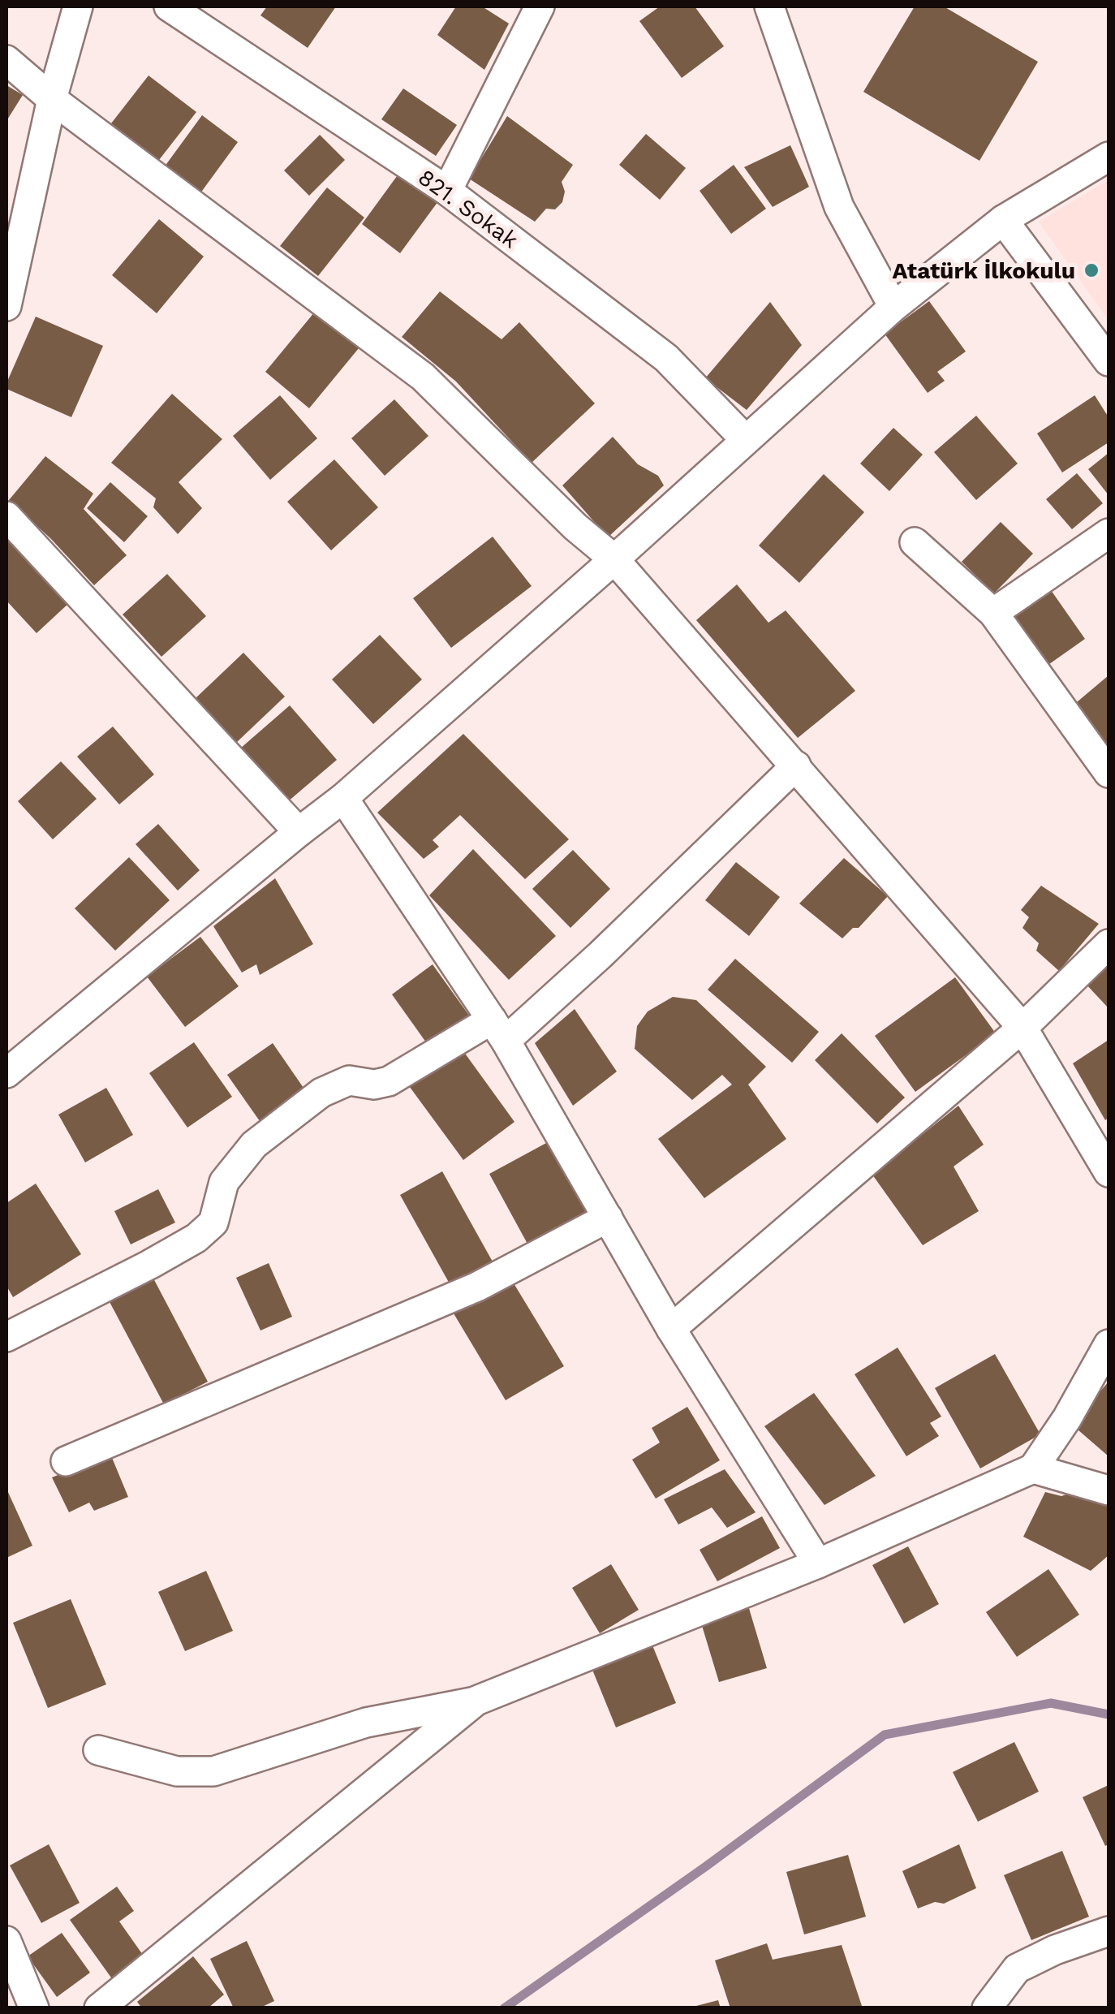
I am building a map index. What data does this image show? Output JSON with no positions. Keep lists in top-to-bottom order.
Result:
{
  "streets": {
    "street": ["821. Sokak"]
  },
  "places": ["Atatürk İlkokulu"]
}
